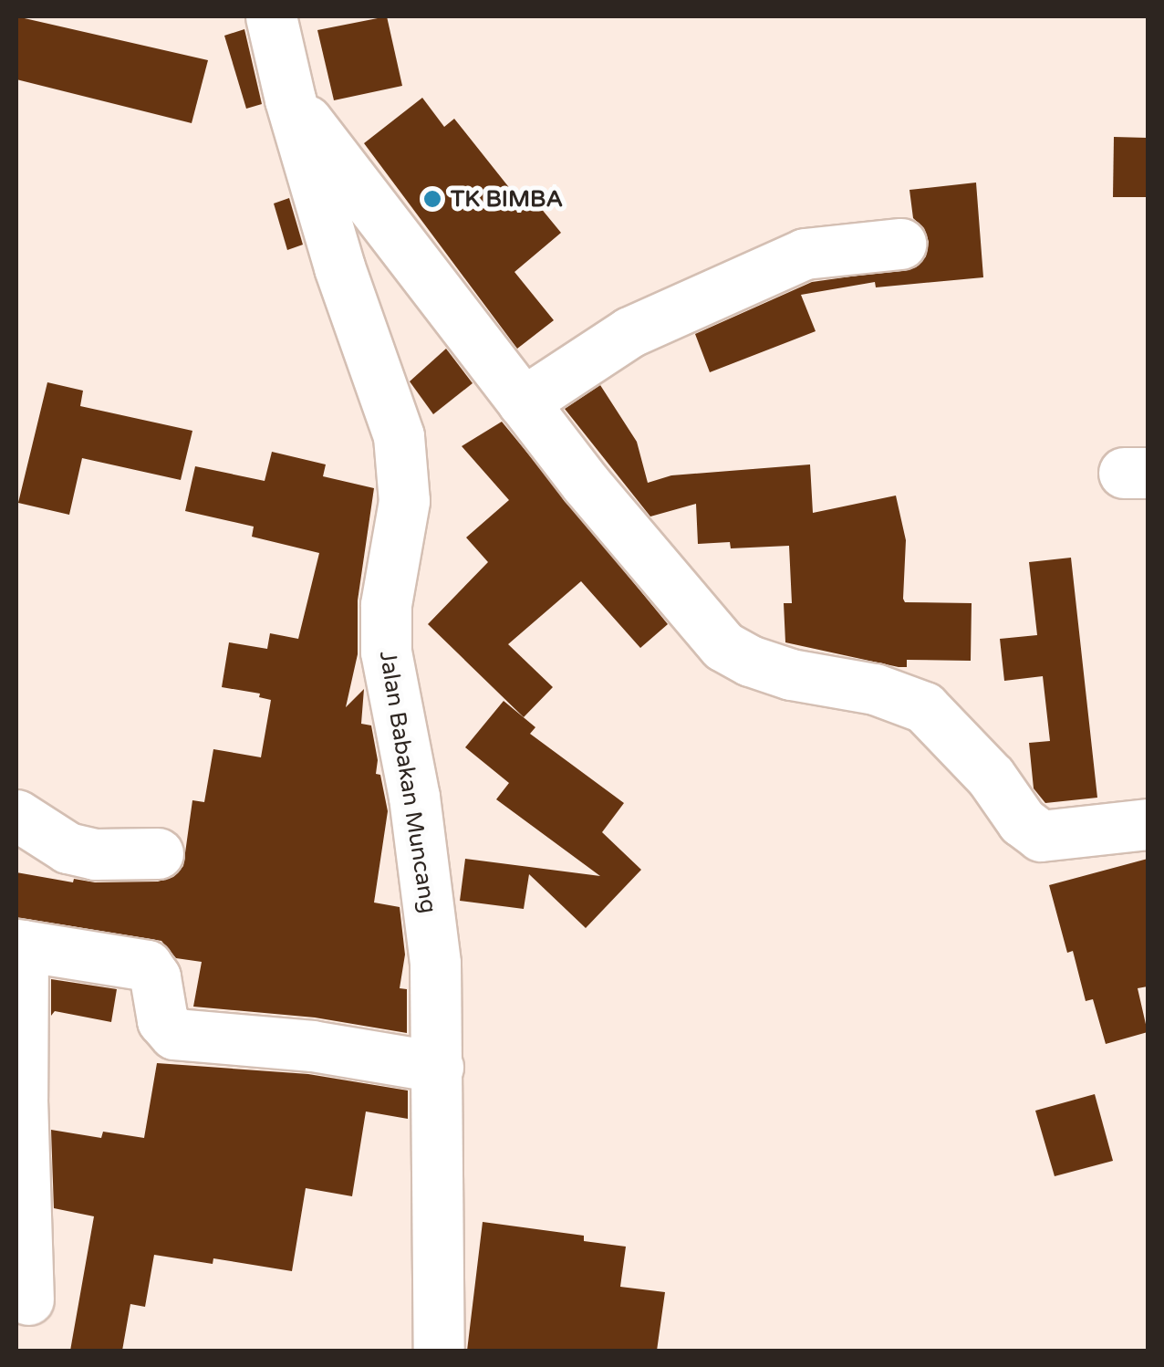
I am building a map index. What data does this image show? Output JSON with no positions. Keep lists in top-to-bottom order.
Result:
{
  "streets": {
    "street": ["Jalan Babakan Muncang"]
  },
  "places": ["TK BIMBA"]
}
